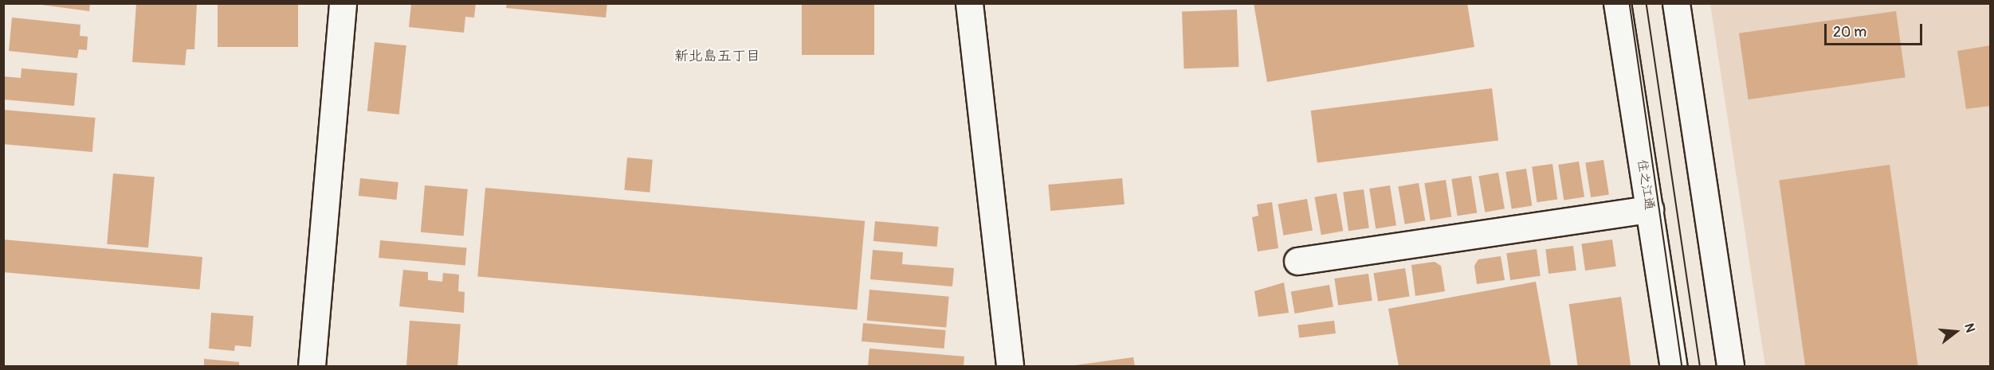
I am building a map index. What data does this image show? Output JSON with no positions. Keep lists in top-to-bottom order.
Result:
{
  "streets": {
    "street": ["住之江通"]
  },
  "districts": ["新北島五丁目"],
  "scale_bar": "20 m",
  "north": "right"
}
